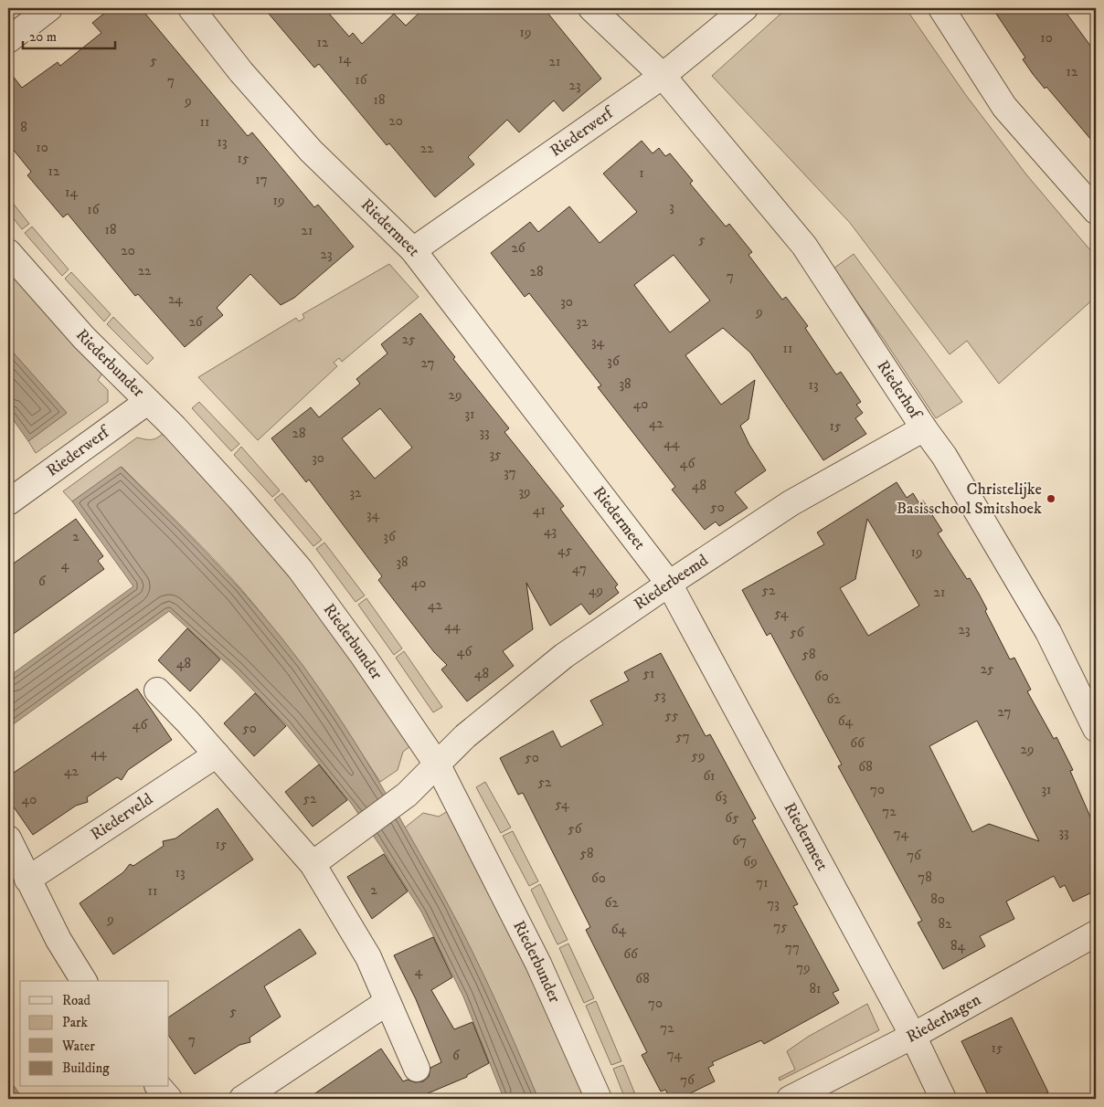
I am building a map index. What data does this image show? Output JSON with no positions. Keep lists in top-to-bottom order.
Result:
{
  "streets": {
    "street": [
      "Riederwerf",
      "Riedermeet",
      "Riederbunder",
      "Riederhof",
      "Riederbeemd",
      "Riederveld",
      "Riederhagen"
    ]
  },
  "crossings": [
    ["Riederwerf", "Riedermeet"],
    ["Riederwerf", "Riederbunder"],
    ["Riederwerf", "Riederhof"],
    ["Riedermeet", "Riederbeemd"],
    ["Riedermeet", "Riederhagen"],
    ["Riederbunder", "Riederbeemd"],
    ["Riederhof", "Riederbeemd"]
  ],
  "places": ["Christelijke Basisschool Smitshoek"],
  "house_numbers": [
    "19",
    "10",
    "12",
    "14",
    "5",
    "21",
    "12",
    "16",
    "7",
    "23",
    "18",
    "9",
    "20",
    "11",
    "8",
    "13",
    "10",
    "22",
    "15",
    "12",
    "1",
    "17",
    "14",
    "19",
    "3",
    "16",
    "18",
    "21",
    "5",
    "26",
    "20",
    "23",
    "22",
    "28",
    "7",
    "24",
    "30",
    "9",
    "26",
    "32",
    "25",
    "34",
    "11",
    "36",
    "27",
    "38",
    "13",
    "29",
    "40",
    "31",
    "42",
    "15",
    "33",
    "28",
    "44",
    "35",
    "30",
    "46",
    "37",
    "48",
    "39",
    "32",
    "50",
    "41",
    "34",
    "43",
    "2",
    "36",
    "45",
    "19",
    "38",
    "4",
    "47",
    "6",
    "40",
    "49",
    "52",
    "21",
    "42",
    "54",
    "44",
    "23",
    "56",
    "46",
    "58",
    "48",
    "25",
    "48",
    "51",
    "60",
    "53",
    "62",
    "27",
    "55",
    "64",
    "46",
    "50",
    "57",
    "66",
    "29",
    "44",
    "59",
    "50",
    "68",
    "42",
    "61",
    "52",
    "70",
    "31",
    "63",
    "52",
    "40",
    "54",
    "72",
    "65",
    "56",
    "33",
    "74",
    "67",
    "15",
    "58",
    "76",
    "69",
    "13",
    "78",
    "60",
    "71",
    "2",
    "11",
    "80",
    "62",
    "73",
    "9",
    "82",
    "75",
    "64",
    "84",
    "77",
    "66",
    "79",
    "4",
    "68",
    "81",
    "70",
    "5",
    "72",
    "7",
    "15",
    "74",
    "6",
    "76"
  ],
  "legend": [
    "Road",
    "Park",
    "Water",
    "Building"
  ],
  "scale_bar": "20 m"
}
